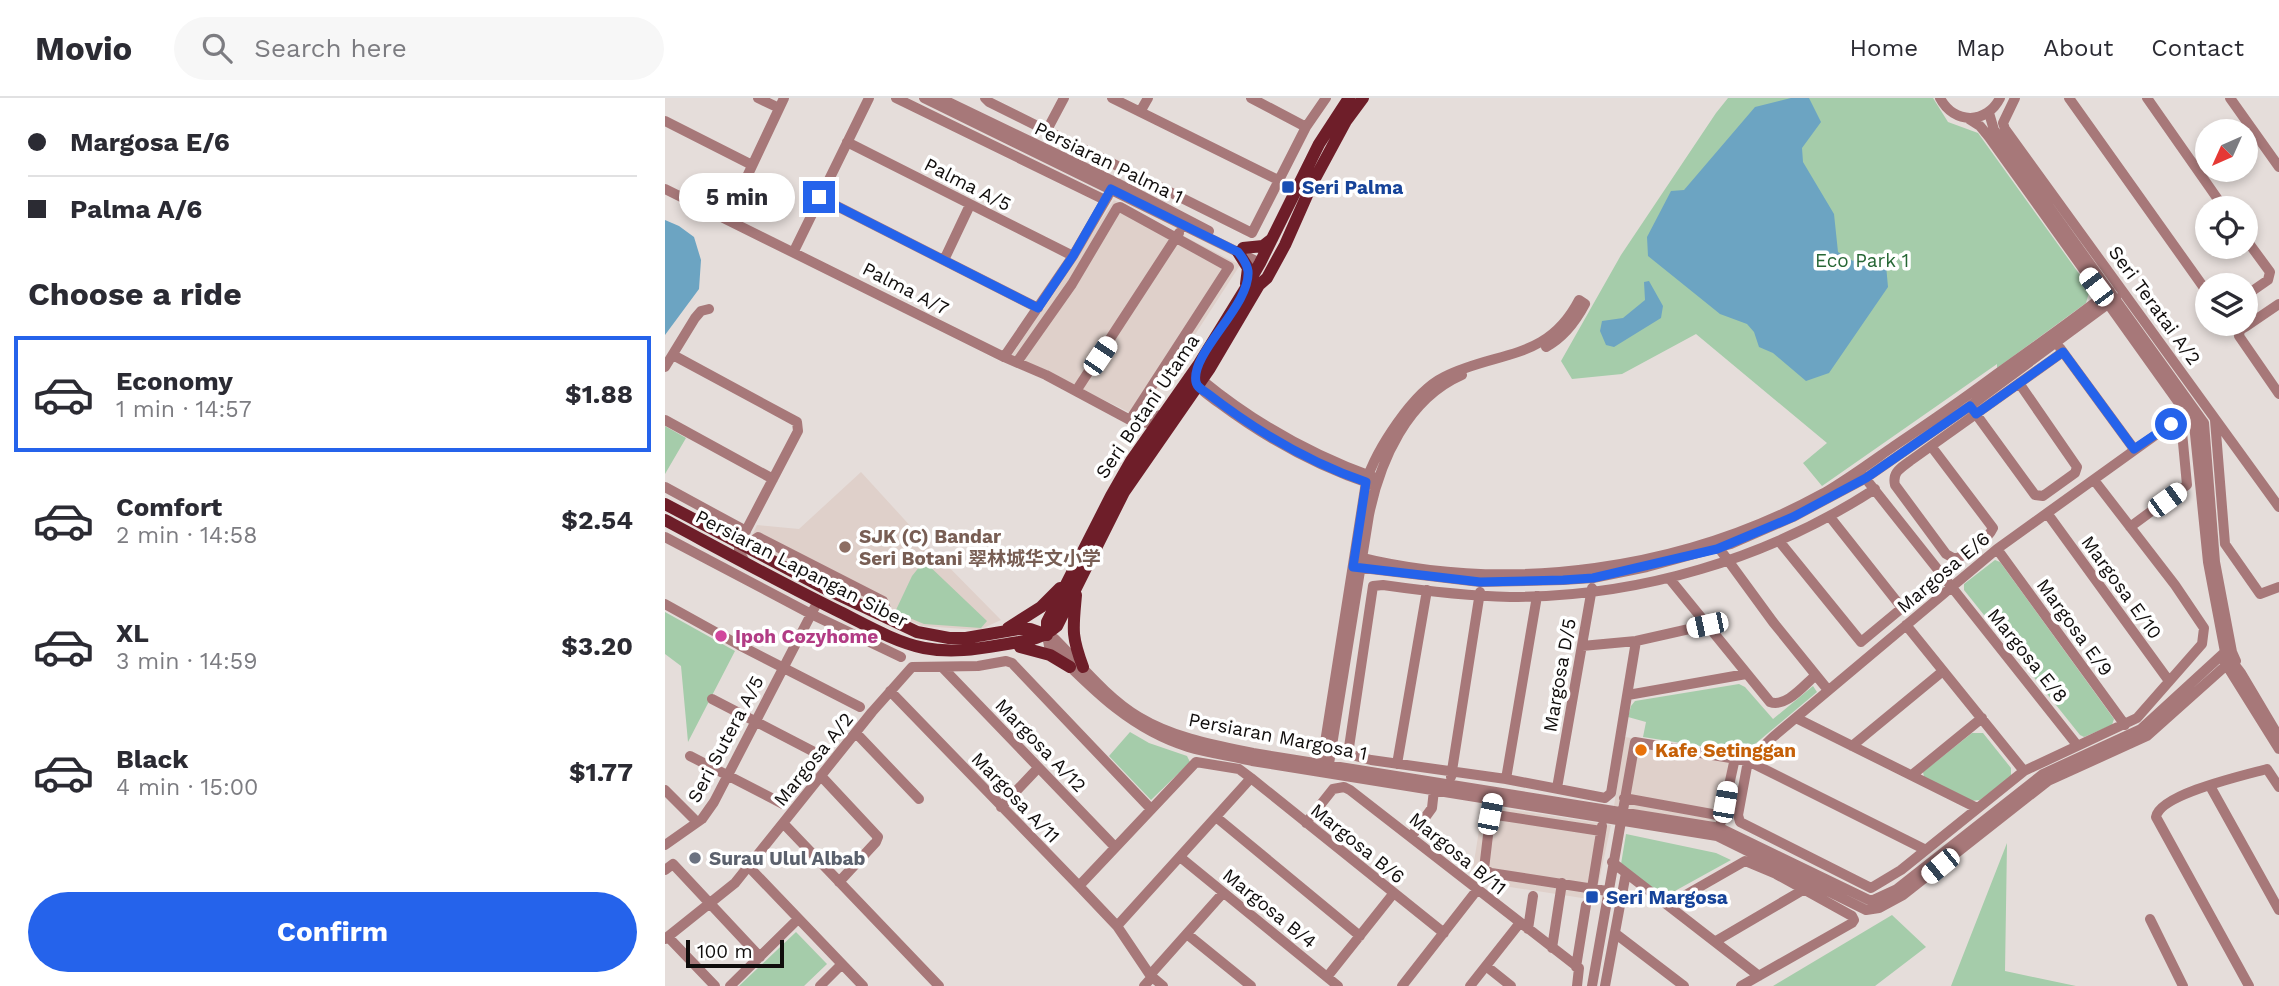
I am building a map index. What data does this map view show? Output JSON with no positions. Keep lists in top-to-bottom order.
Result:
{
  "streets": {
    "main road": ["Seri Botani Utama", "Persiaran Lapangan Siber"],
    "street": [
      "Persiaran Palma 1",
      "Palma A/5",
      "Palma A/7",
      "Seri Teratai A/2",
      "Margosa E/6",
      "Margosa E/10",
      "Margosa E/9",
      "Margosa E/8",
      "Margosa D/5",
      "Persiaran Margosa 1",
      "Seri Sutera A/5",
      "Margosa A/12",
      "Margosa A/2",
      "Margosa A/11",
      "Margosa B/6",
      "Margosa B/11",
      "Margosa B/4"
    ]
  },
  "crossings": [
    ["Persiaran Palma 1", "Seri Botani Utama"],
    ["Seri Botani Utama", "Persiaran Lapangan Siber"],
    ["Seri Botani Utama", "Persiaran Margosa 1"],
    ["Persiaran Lapangan Siber", "Persiaran Margosa 1"],
    ["Persiaran Lapangan Siber", "Seri Sutera A/5"],
    ["Margosa E/6", "Margosa E/10"],
    ["Margosa E/6", "Margosa E/9"],
    ["Margosa E/6", "Margosa E/8"],
    ["Margosa A/12", "Margosa A/2"],
    ["Margosa A/2", "Margosa A/11"],
    ["Margosa B/6", "Margosa B/11"]
  ],
  "parks": ["Eco Park 1"],
  "places": {
    "transit": ["Seri Palma", "Seri Margosa"],
    "other": [
      "SJK (C) Bandar Seri Botani 翠林城华文小学",
      "Ipoh Cozyhome",
      "Kafe Setinggan",
      "Surau Ulul Albab"
    ]
  },
  "scale_bar": "100 m",
  "north": "bottom left",
  "page": {
    "header": "Movio",
    "search": "Search here",
    "nav": [
      "Home",
      "Map",
      "About",
      "Contact"
    ],
    "banner": ["Margosa E/6", "Palma A/6"],
    "bubble": "5 min",
    "heading": "Choose a ride",
    "list": [
      {
        "name": "Economy",
        "note": "1 min · 14:57",
        "value": "$1.88"
      },
      {
        "name": "Comfort",
        "note": "2 min · 14:58",
        "value": "$2.54"
      },
      {
        "name": "XL",
        "note": "3 min · 14:59",
        "value": "$3.20"
      },
      {
        "name": "Black",
        "note": "4 min · 15:00",
        "value": "$1.77"
      }
    ],
    "buttons": "Confirm",
    "scale": "100 m"
  }
}
